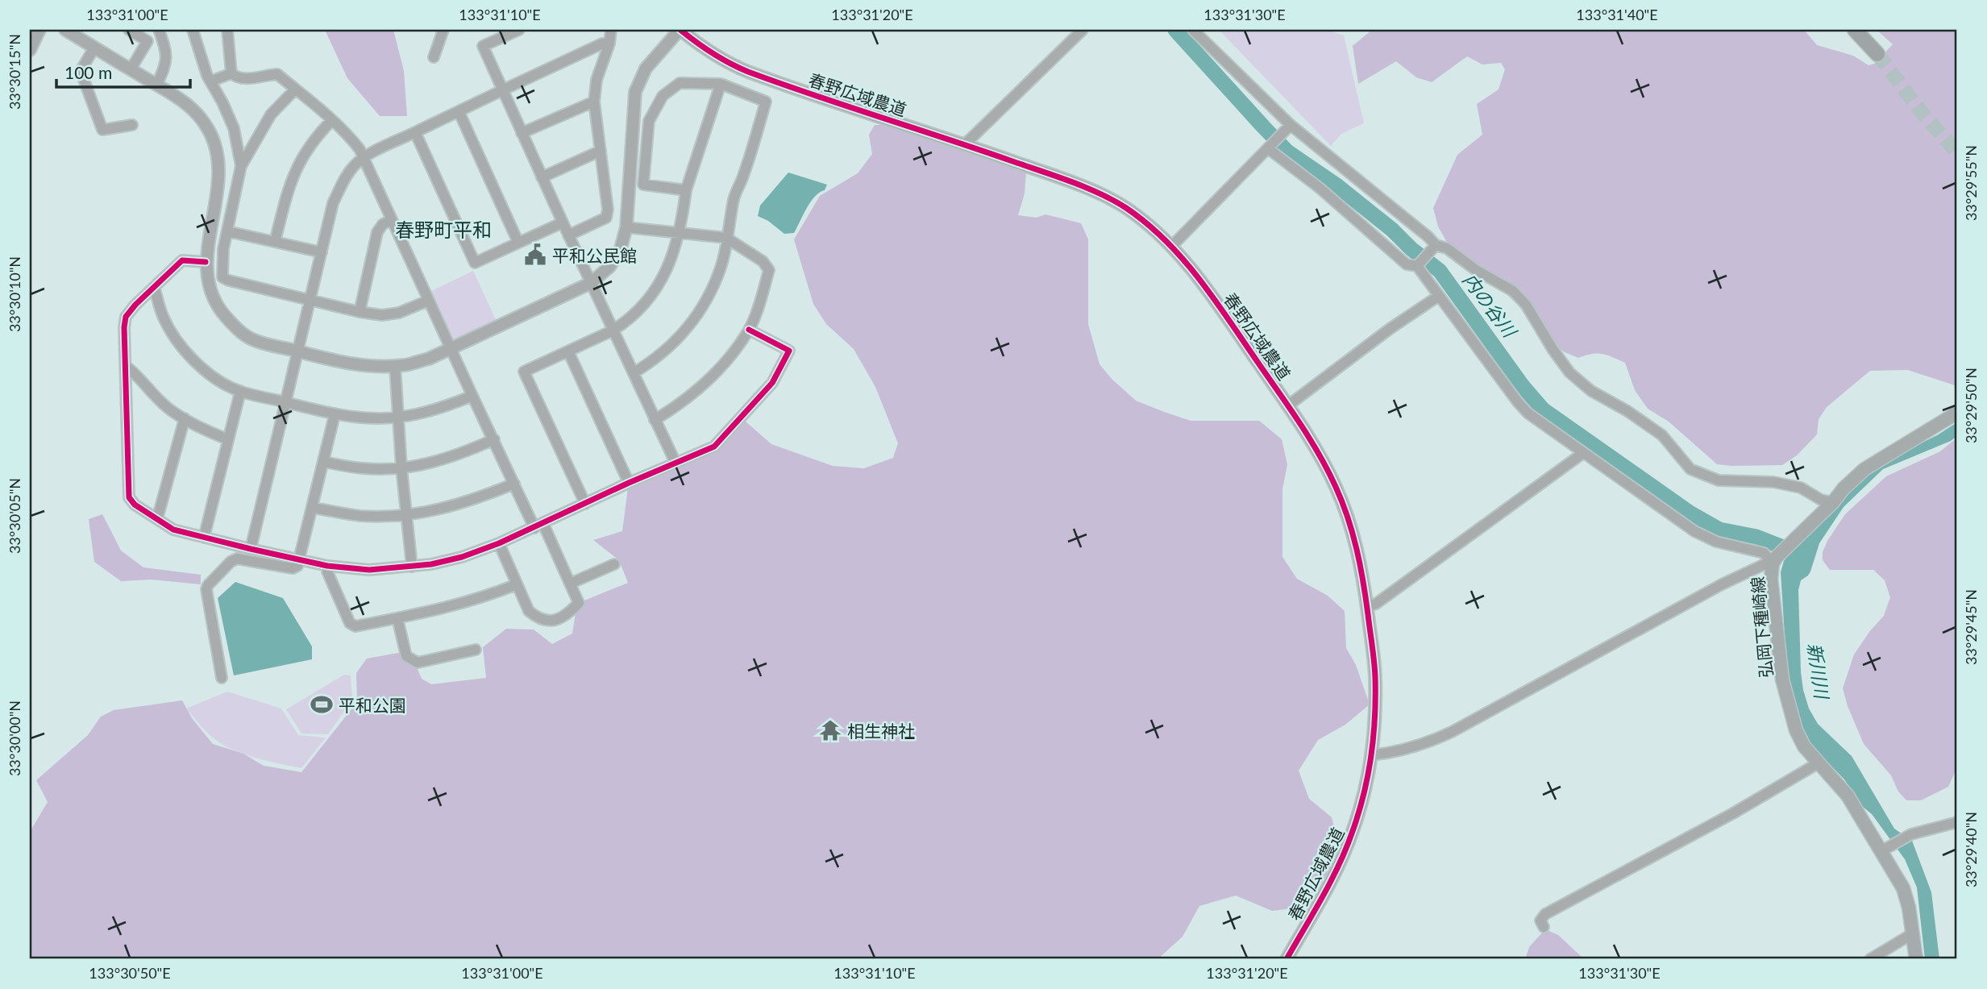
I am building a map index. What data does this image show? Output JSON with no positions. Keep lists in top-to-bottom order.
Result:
{
  "streets": {
    "main road": ["弘岡下種崎線"],
    "street": ["春野広域農道"]
  },
  "districts": ["春野町平和"],
  "water": ["内の谷川", "新川川"],
  "places": {
    "public building": ["平和公民館"],
    "sports": ["平和公園"],
    "temple": ["相生神社"]
  },
  "scale_bar": "100 m",
  "coordinates": [
    "133°31'00\"E",
    "133°31'10\"E",
    "133°31'20\"E",
    "133°31'30\"E",
    "133°31'40\"E",
    "33°30'15\"N",
    "33°29'55\"N",
    "33°30'10\"N",
    "33°29'50\"N",
    "33°30'05\"N",
    "33°29'45\"N",
    "33°30'00\"N",
    "33°29'40\"N",
    "133°30'50\"E"
  ]
}
